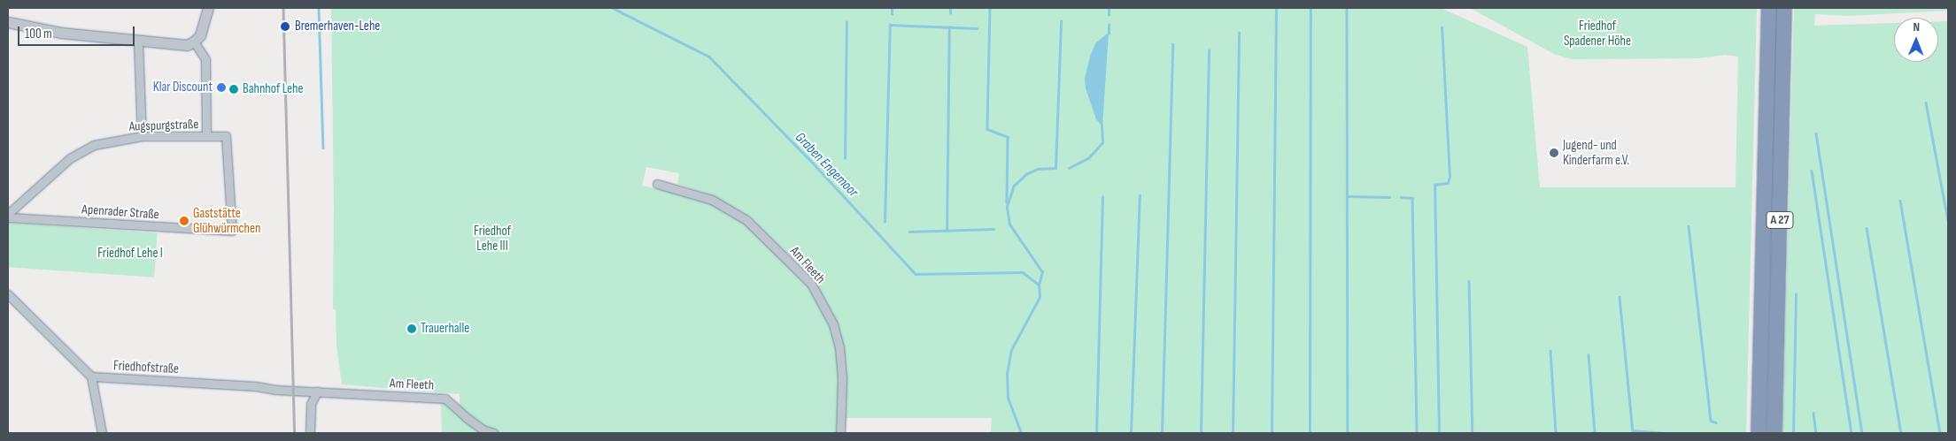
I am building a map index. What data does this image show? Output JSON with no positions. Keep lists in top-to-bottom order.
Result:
{
  "streets": {
    "highway": ["A 27"],
    "street": [
      "Augspurgstraße",
      "Apenrader Straße",
      "Am Fleeth",
      "Friedhofstraße"
    ]
  },
  "crossings": [
    ["Augspurgstraße", "Apenrader Straße"],
    ["Am Fleeth", "Friedhofstraße"]
  ],
  "water": ["Graben Engemoor"],
  "parks": ["Friedhof Spadener Höhe", "Friedhof Lehe III", "Friedhof Lehe I"],
  "places": [
    "Bremerhaven-Lehe",
    "Klar Discount",
    "Bahnhof Lehe",
    "Jugend- und Kinderfarm e.V.",
    "Gaststätte Glühwürmchen",
    "Trauerhalle"
  ],
  "scale_bar": "100 m",
  "north": "top"
}
